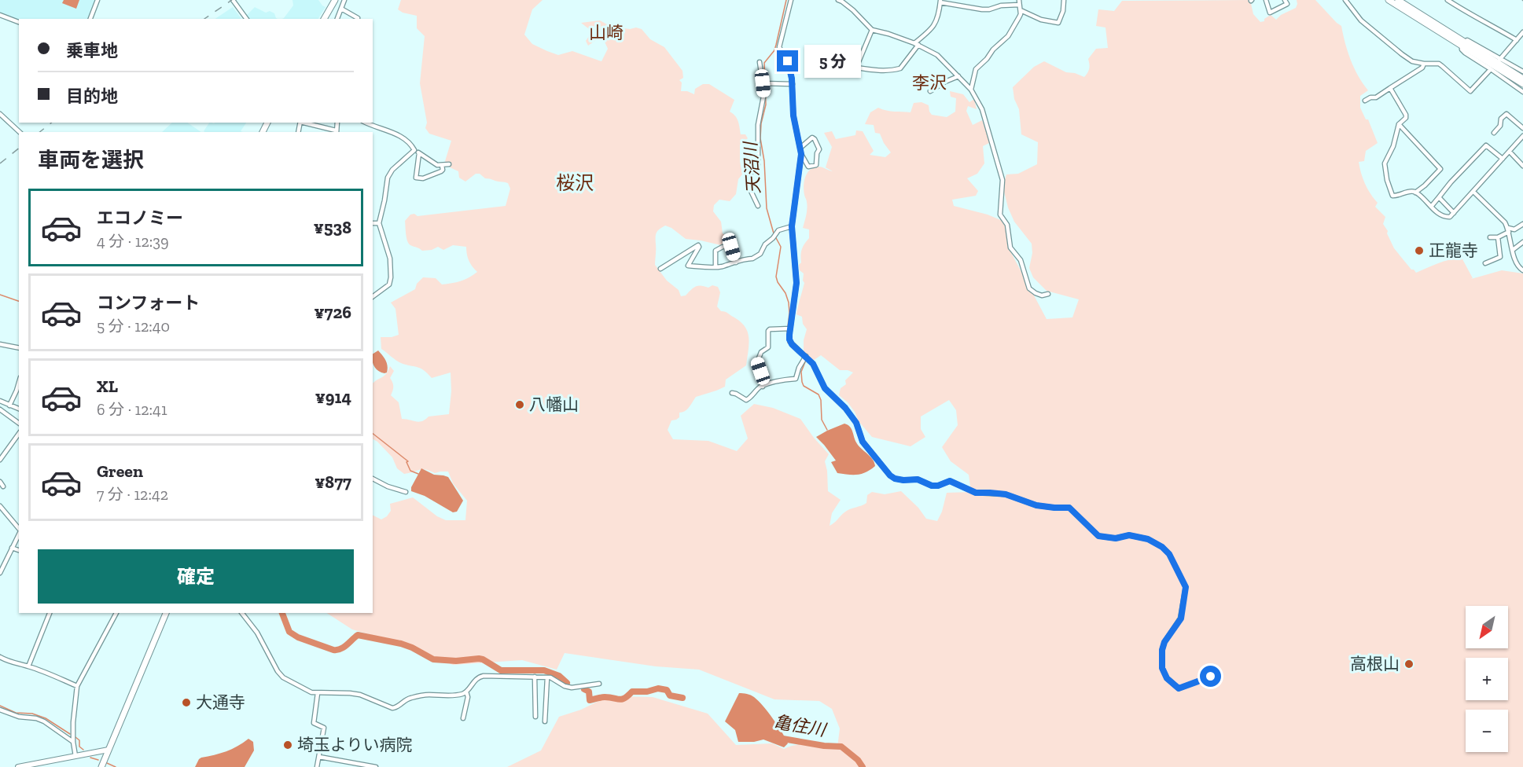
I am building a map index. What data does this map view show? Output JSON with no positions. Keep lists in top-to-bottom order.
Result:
{
  "districts": ["山崎", "李沢", "桜沢"],
  "water": ["天沼川", "亀住川"],
  "places": [
    "正龍寺",
    "八幡山",
    "高根山",
    "大通寺",
    "埼玉よりい病院"
  ],
  "north": "bottom left",
  "page": {
    "banner": ["乗車地", "目的地"],
    "bubble": "5 分",
    "heading": "車両を選択",
    "list": [
      {
        "name": "エコノミー",
        "note": "4 分 · 12:39",
        "value": "¥538"
      },
      {
        "name": "コンフォート",
        "note": "5 分 · 12:40",
        "value": "¥726"
      },
      {
        "name": "XL",
        "note": "6 分 · 12:41",
        "value": "¥914"
      },
      {
        "name": "Green",
        "note": "7 分 · 12:42",
        "value": "¥877"
      }
    ],
    "buttons": "確定",
    "map_buttons": ["+", "−"]
  }
}
